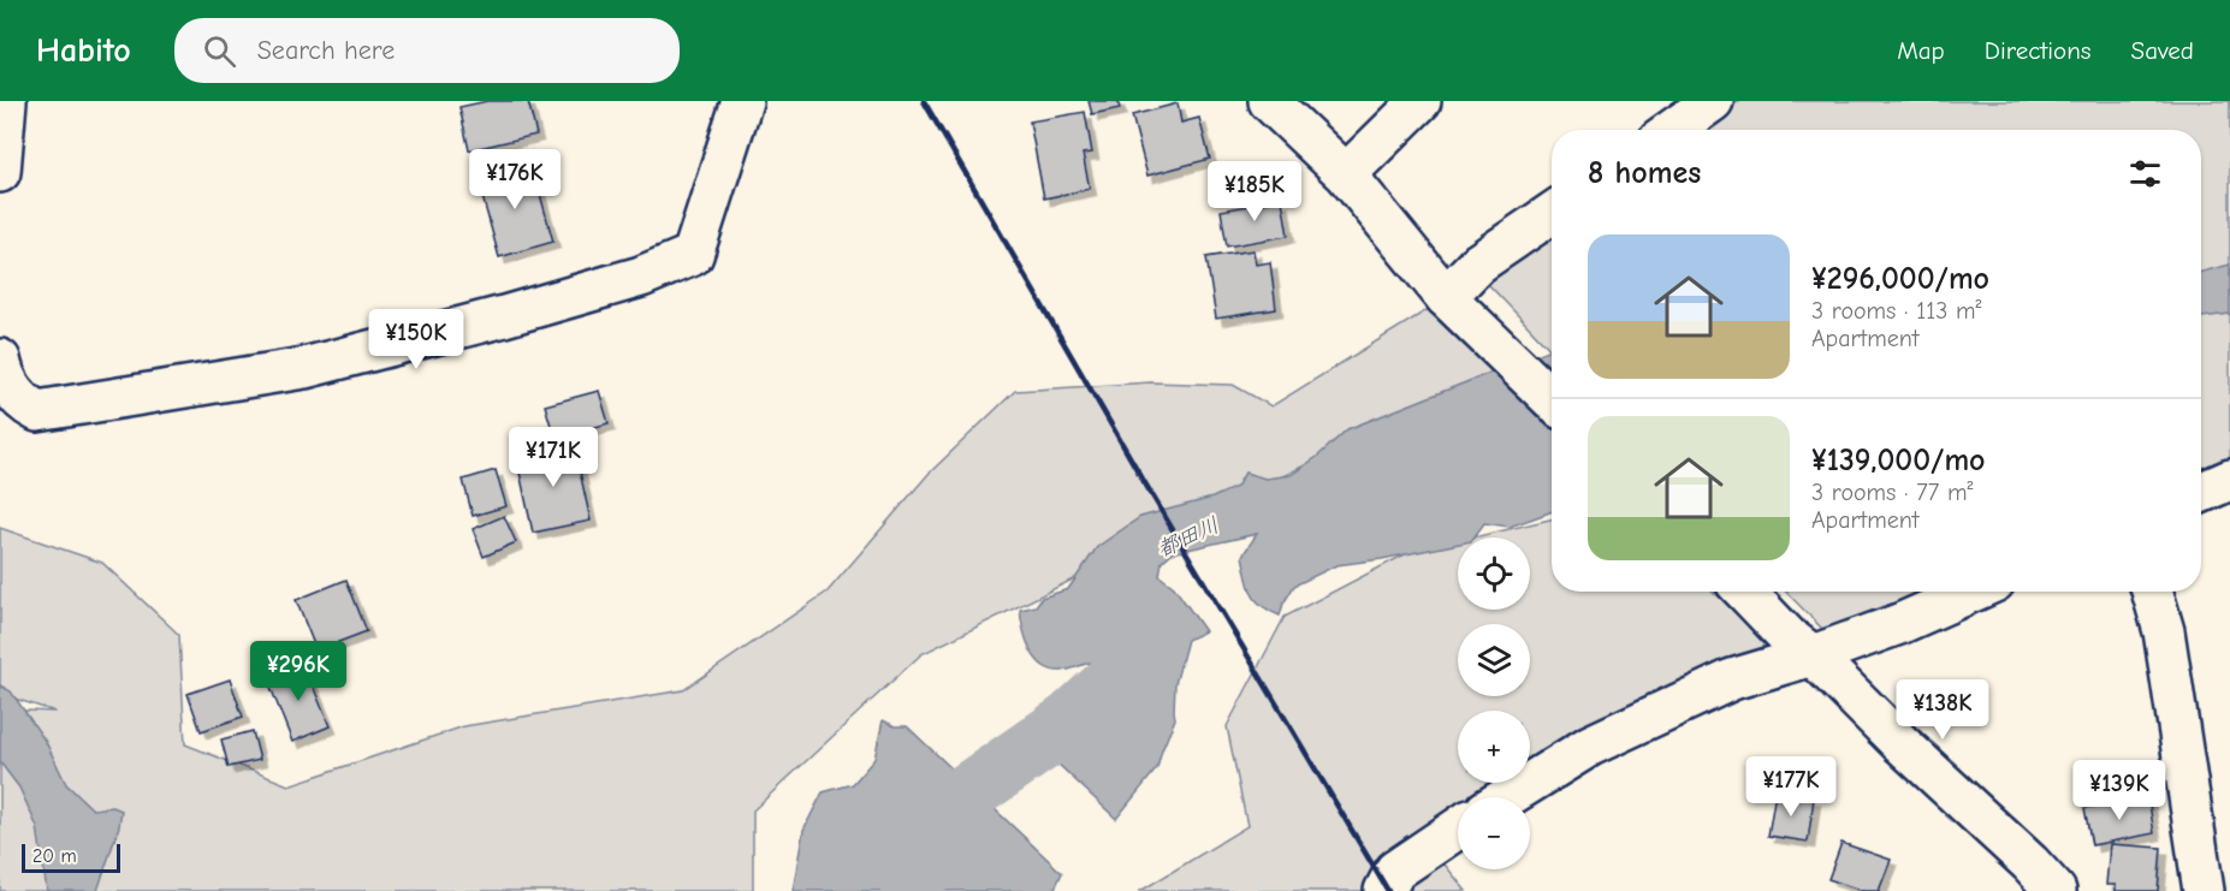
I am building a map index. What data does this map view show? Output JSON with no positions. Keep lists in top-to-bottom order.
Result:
{
  "water": ["都田川"],
  "scale_bar": "20 m",
  "page": {
    "header": "Habito",
    "search": "Search here",
    "nav": ["Map", "Directions", "Saved"],
    "heading": "8 homes",
    "price": [
      "¥176K",
      "¥185K",
      "¥150K",
      "¥171K",
      "¥296K",
      "¥138K",
      "¥177K",
      "¥139K"
    ],
    "list": [
      {
        "name": "¥296,000/mo",
        "note": "3 rooms · 113 m² · Apartment"
      },
      {
        "name": "¥139,000/mo",
        "note": "3 rooms · 77 m² · Apartment"
      }
    ],
    "map_buttons": ["+", "−"],
    "scale": "20 m"
  }
}
